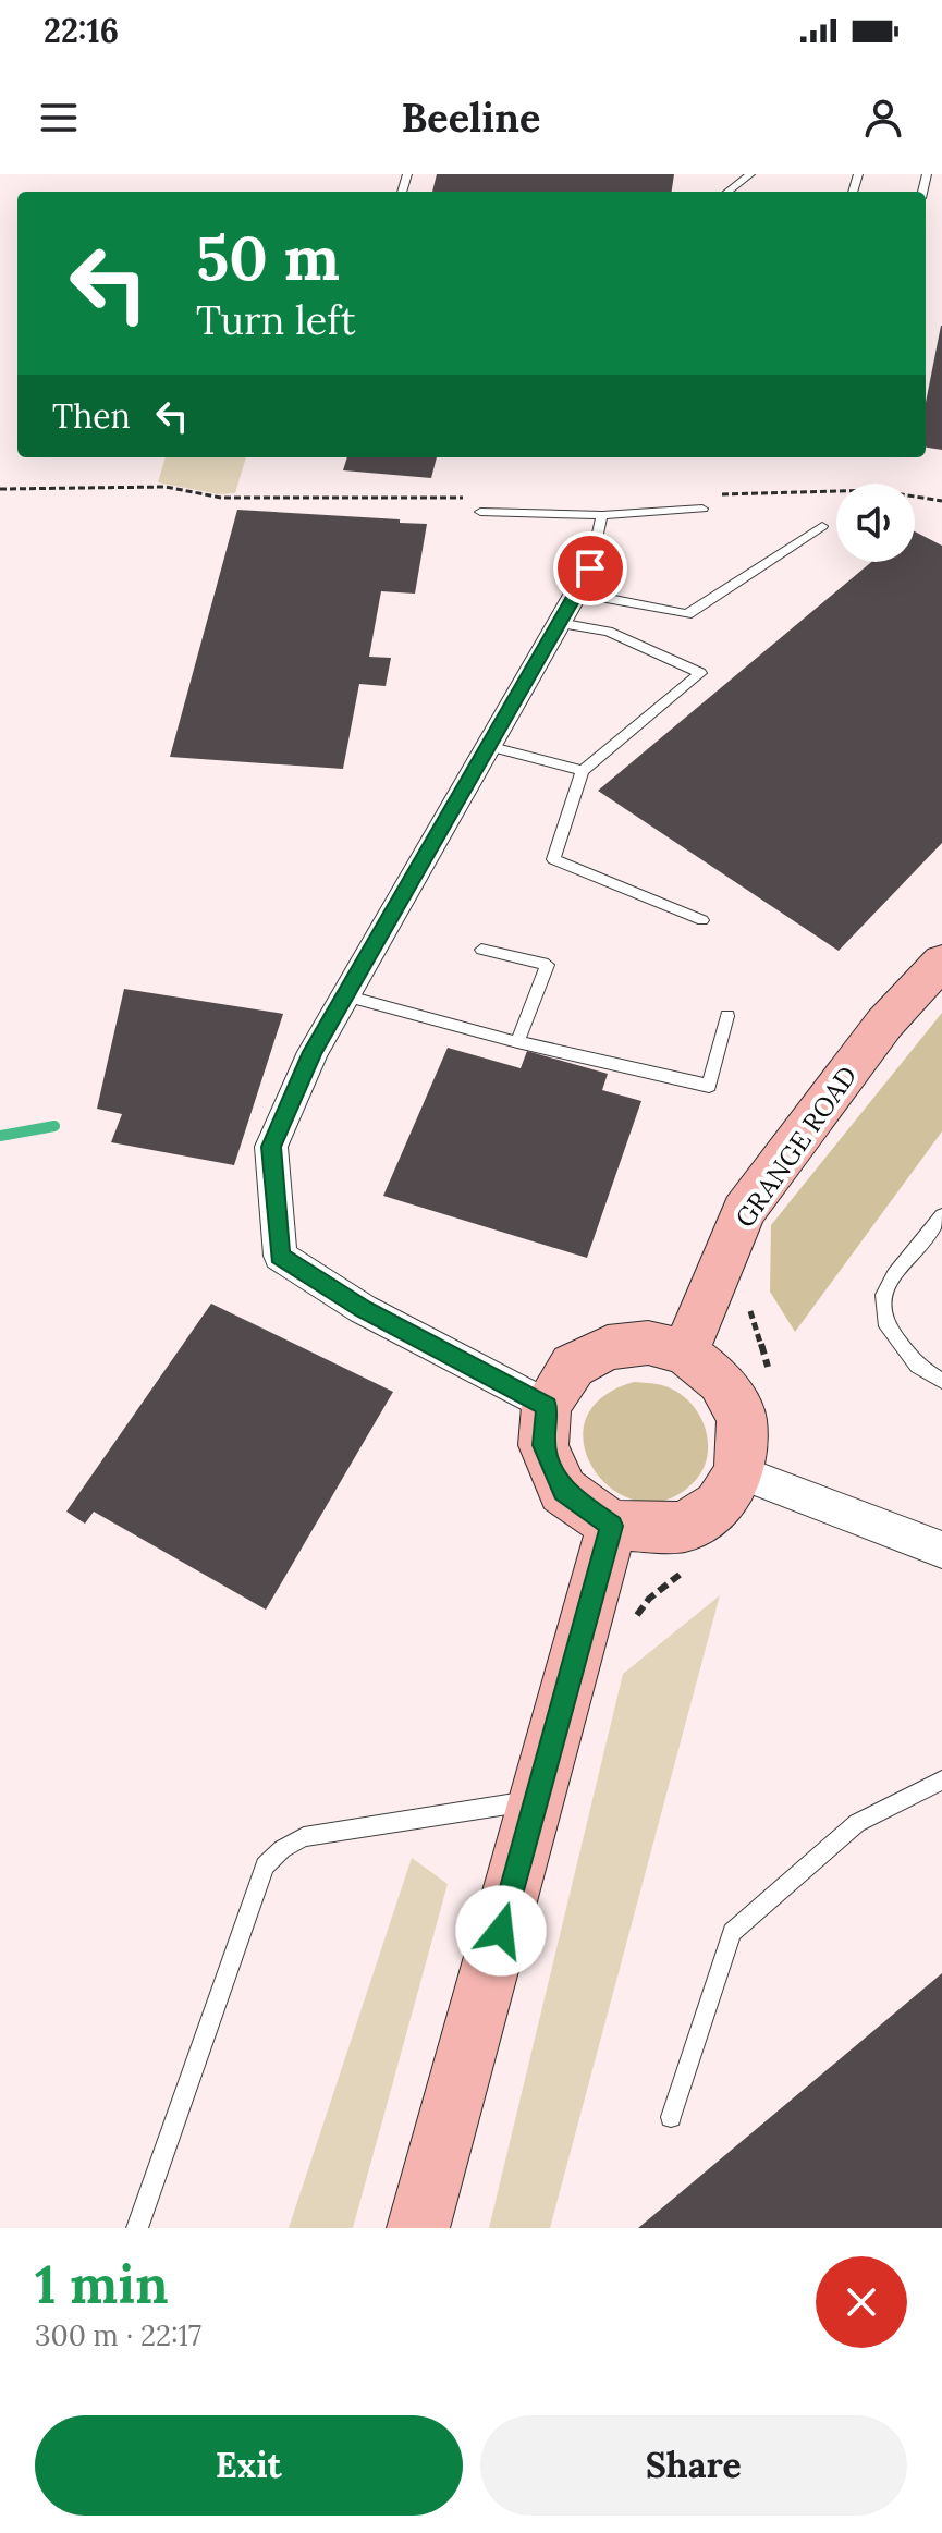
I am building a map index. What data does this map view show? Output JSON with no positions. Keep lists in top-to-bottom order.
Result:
{
  "streets": {
    "main road": ["GRANGE ROAD"]
  },
  "page": {
    "status": "22:16",
    "header": "Beeline",
    "turn": ["50 m", "Turn left"],
    "then": "Then",
    "heading": ["1 min", "300 m · 22:17"],
    "buttons": ["Exit", "Share"]
  }
}
